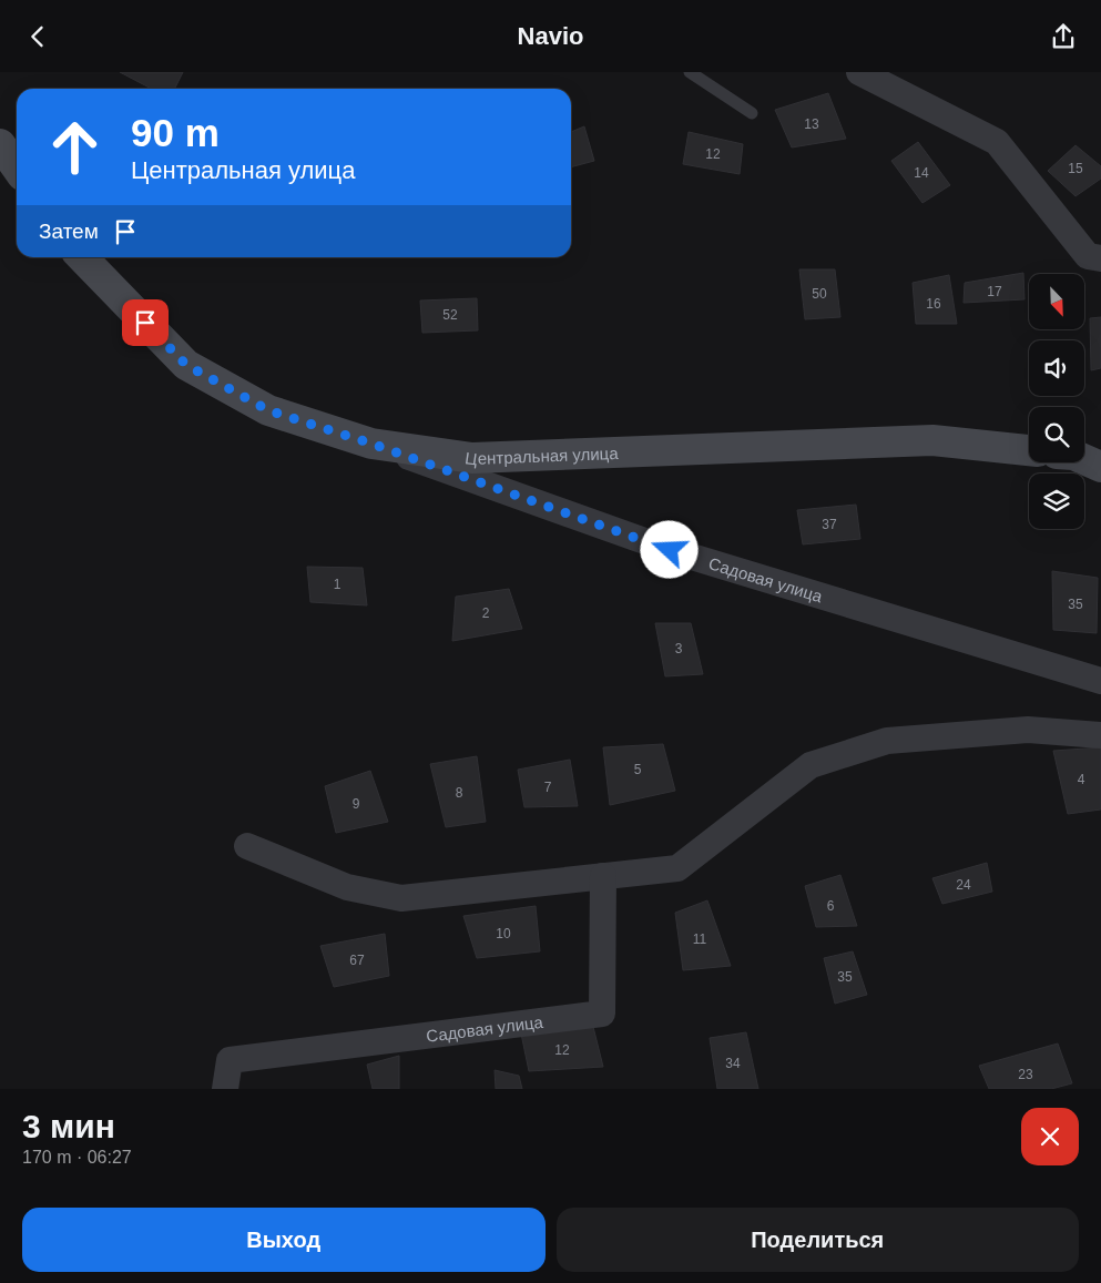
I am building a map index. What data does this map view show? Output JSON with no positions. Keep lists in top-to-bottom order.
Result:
{
  "streets": {
    "street": ["Центральная улица", "Садовая улица"]
  },
  "crossings": [
    ["Центральная улица", "Садовая улица"]
  ],
  "house_numbers": [
    "13",
    "12",
    "15",
    "14",
    "17",
    "50",
    "16",
    "52",
    "37",
    "1",
    "35",
    "2",
    "3",
    "5",
    "4",
    "7",
    "8",
    "9",
    "24",
    "6",
    "10",
    "11",
    "67",
    "35",
    "12",
    "34",
    "23"
  ],
  "north": "bottom right",
  "page": {
    "header": "Navio",
    "turn": ["90 m", "Центральная улица"],
    "then": "Затем",
    "heading": ["3 мин", "170 m · 06:27"],
    "buttons": ["Выход", "Поделиться"]
  }
}
